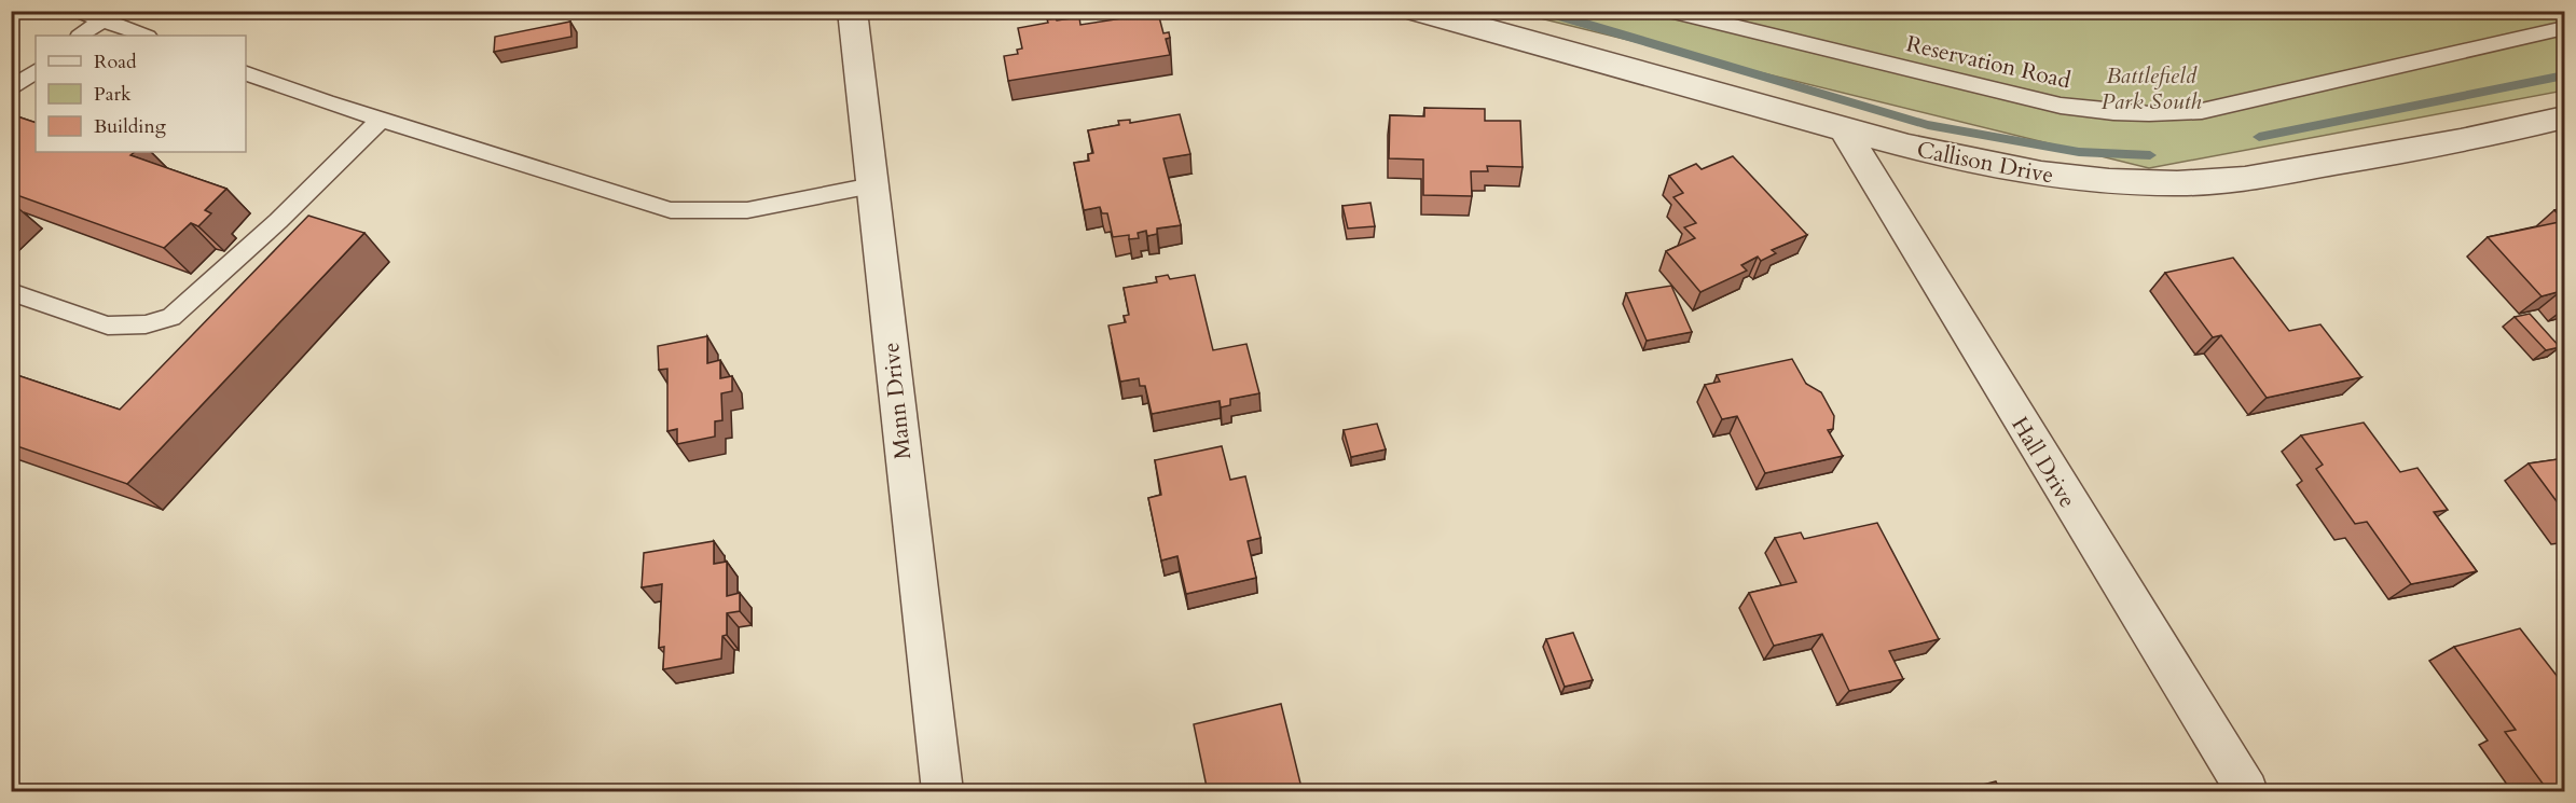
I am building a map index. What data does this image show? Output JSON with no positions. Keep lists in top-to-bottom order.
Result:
{
  "streets": {
    "street": ["Callison Drive", "Mann Drive", "Hall Drive"],
    "lane": ["Reservation Road"]
  },
  "crossings": [
    ["Callison Drive", "Hall Drive"]
  ],
  "parks": ["Battlefield Park South"],
  "legend": ["Road", "Park", "Building"]
}
